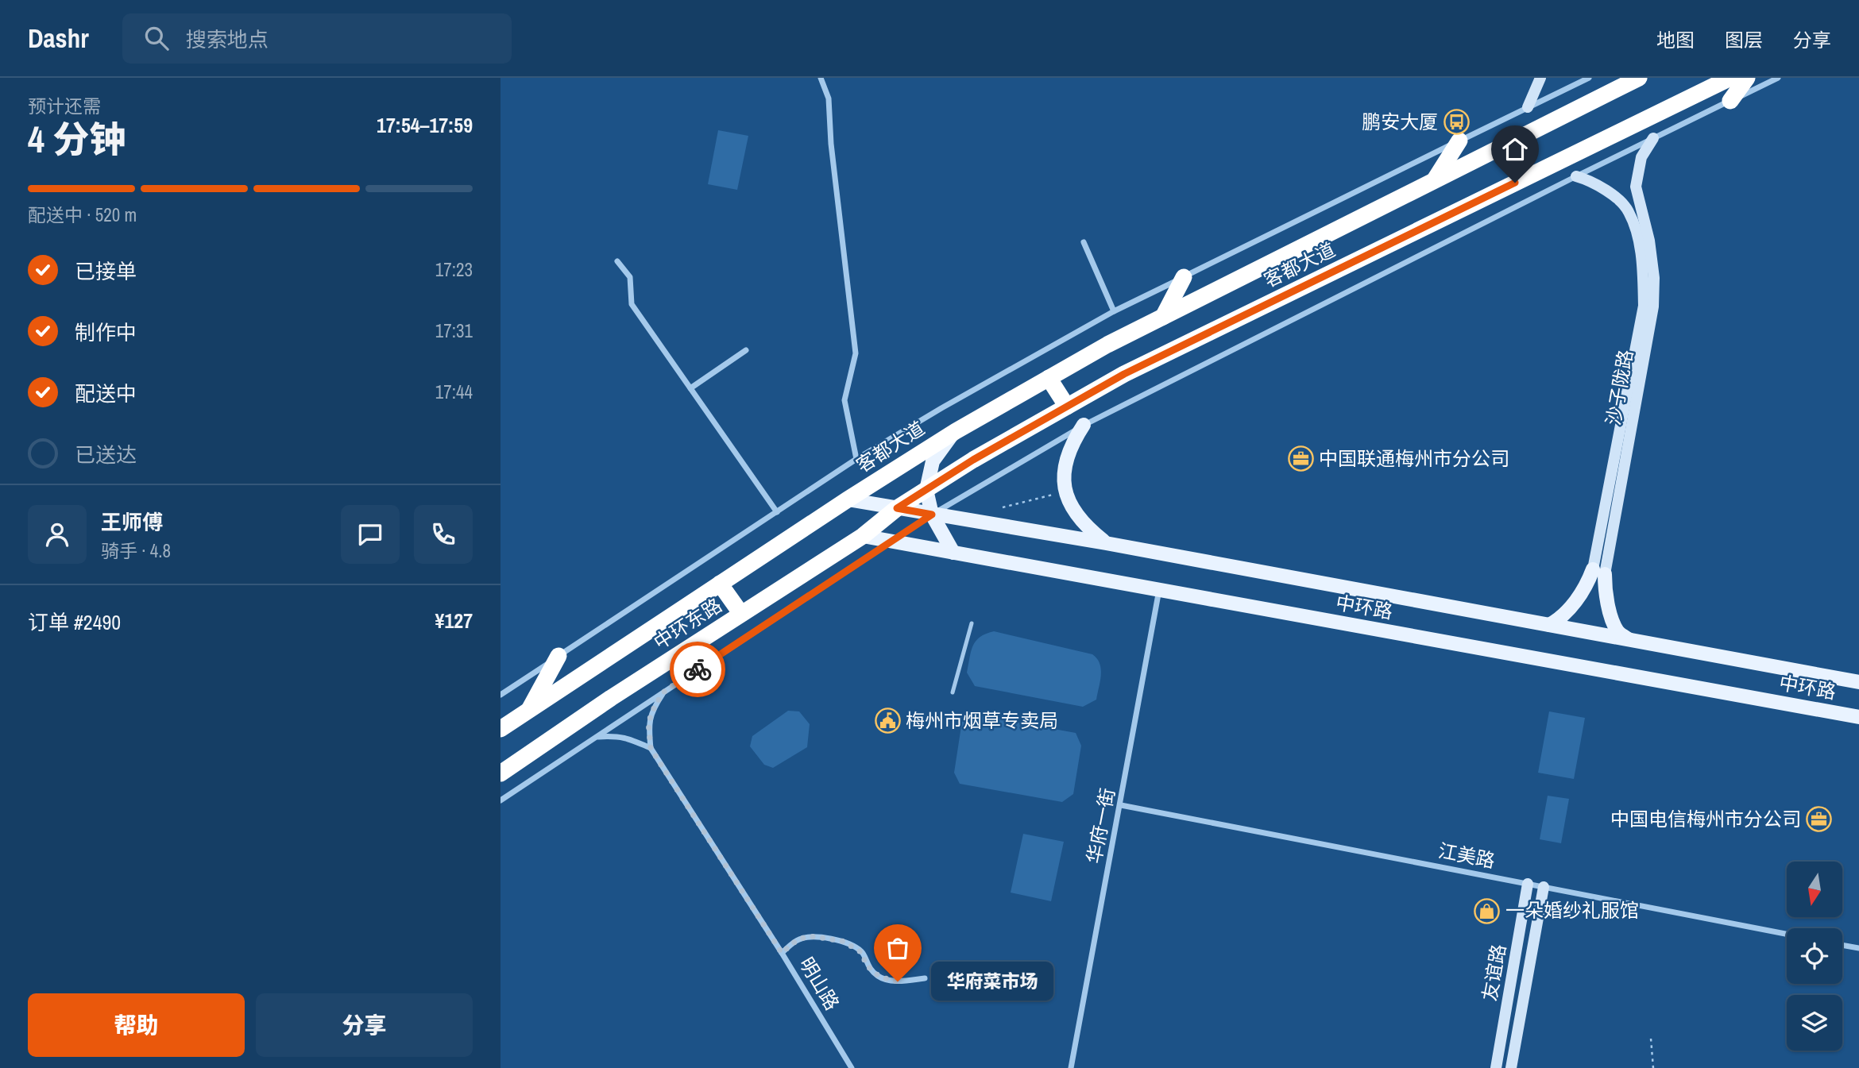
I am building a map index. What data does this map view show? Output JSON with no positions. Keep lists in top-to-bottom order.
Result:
{
  "streets": {
    "highway": ["客都大道", "中环东路"],
    "main road": ["中环路"],
    "street": [
      "沙子陇路",
      "华府一街",
      "江美路",
      "友谊路",
      "明山路"
    ]
  },
  "crossings": [
    ["客都大道", "中环路"],
    ["客都大道", "中环东路"],
    ["中环路", "中环东路"],
    ["中环路", "华府一街"],
    ["华府一街", "江美路"],
    ["江美路", "友谊路"]
  ],
  "places": {
    "bus stop": ["鹏安大厦"],
    "office": ["中国联通梅州市分公司", "中国电信梅州市分公司"],
    "public building": ["梅州市烟草专卖局"],
    "shop": ["一朵婚纱礼服馆"],
    "other": ["华府菜市场"]
  },
  "north": "bottom",
  "page": {
    "header": "Dashr",
    "search": "搜索地点",
    "nav": ["地图", "图层", "分享"],
    "heading": ["4 分钟", "预计还需", "17:54–17:59"],
    "panel": [
      "王师傅",
      "骑手 · 4.8",
      "订单 #2490",
      "¥127"
    ],
    "bar": "配送中 · 520 m",
    "list": [
      ["已接单", "17:23"],
      ["制作中", "17:31"],
      ["配送中", "17:44"],
      "已送达"
    ],
    "bubble": "华府菜市场",
    "buttons": ["帮助", "分享"]
  }
}
